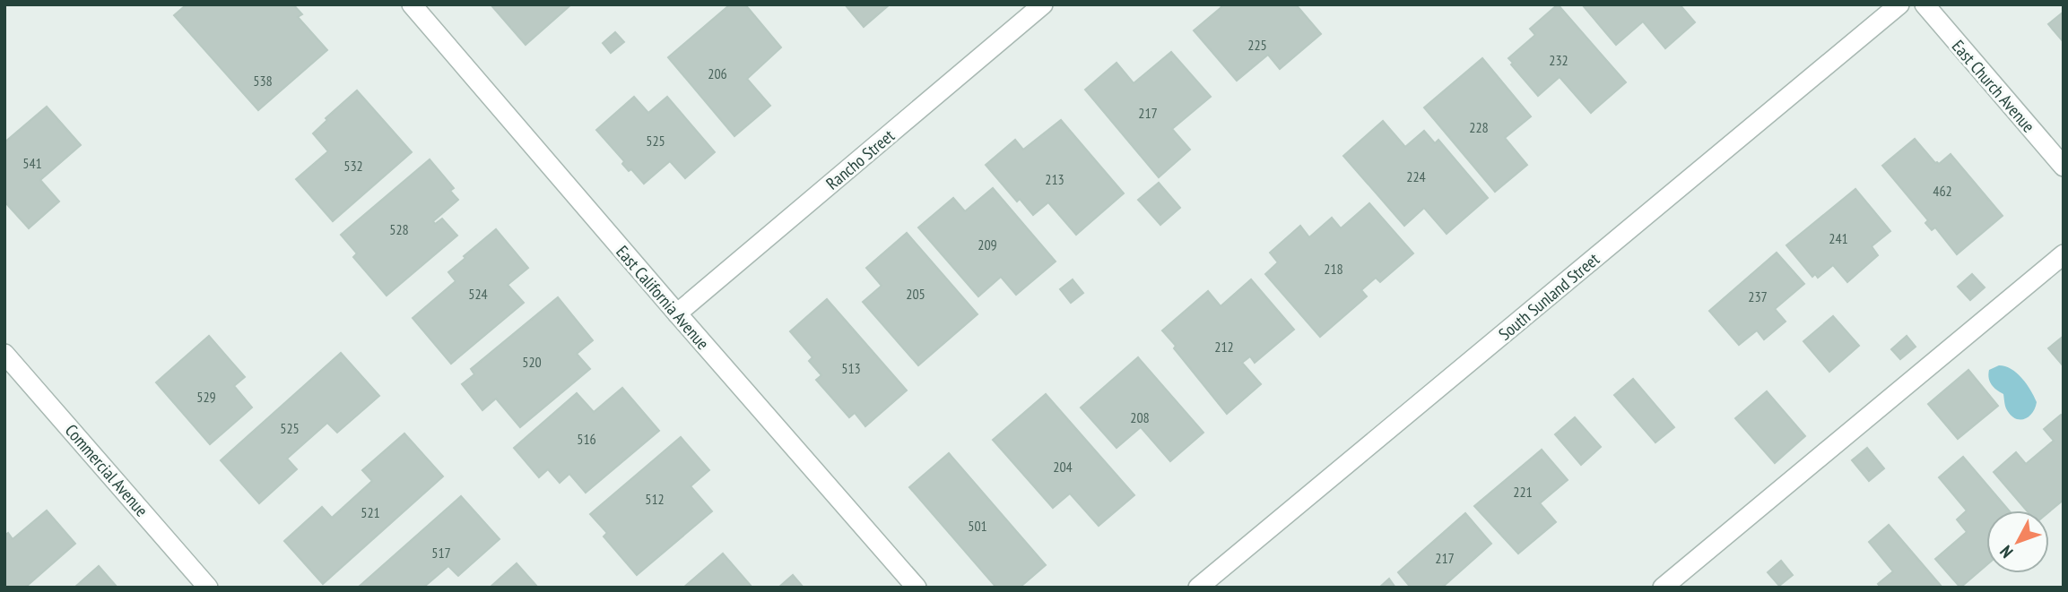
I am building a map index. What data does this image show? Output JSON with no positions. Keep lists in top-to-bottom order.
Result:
{
  "streets": {
    "street": [
      "East Church Avenue",
      "Rancho Street",
      "South Sunland Street",
      "East California Avenue",
      "Commercial Avenue"
    ]
  },
  "crossings": [
    ["Rancho Street", "East California Avenue"]
  ],
  "house_numbers": [
    "225",
    "232",
    "206",
    "538",
    "217",
    "228",
    "525",
    "541",
    "532",
    "224",
    "213",
    "462",
    "528",
    "241",
    "209",
    "218",
    "524",
    "205",
    "237",
    "212",
    "520",
    "513",
    "529",
    "208",
    "525",
    "516",
    "204",
    "221",
    "512",
    "521",
    "501",
    "517",
    "217"
  ],
  "north": "bottom left"
}
